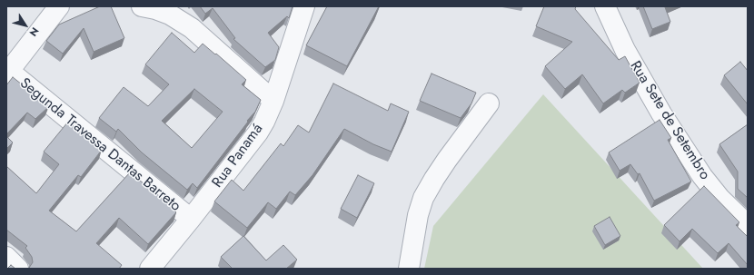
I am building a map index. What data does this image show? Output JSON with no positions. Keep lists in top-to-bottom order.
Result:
{
  "streets": {
    "street": ["Rua Sete de Setembro", "Segunda Travessa Dantas Barreto", "Rua Panamá"]
  },
  "crossings": [
    ["Segunda Travessa Dantas Barreto", "Rua Panamá"]
  ],
  "north": "bottom right"
}
